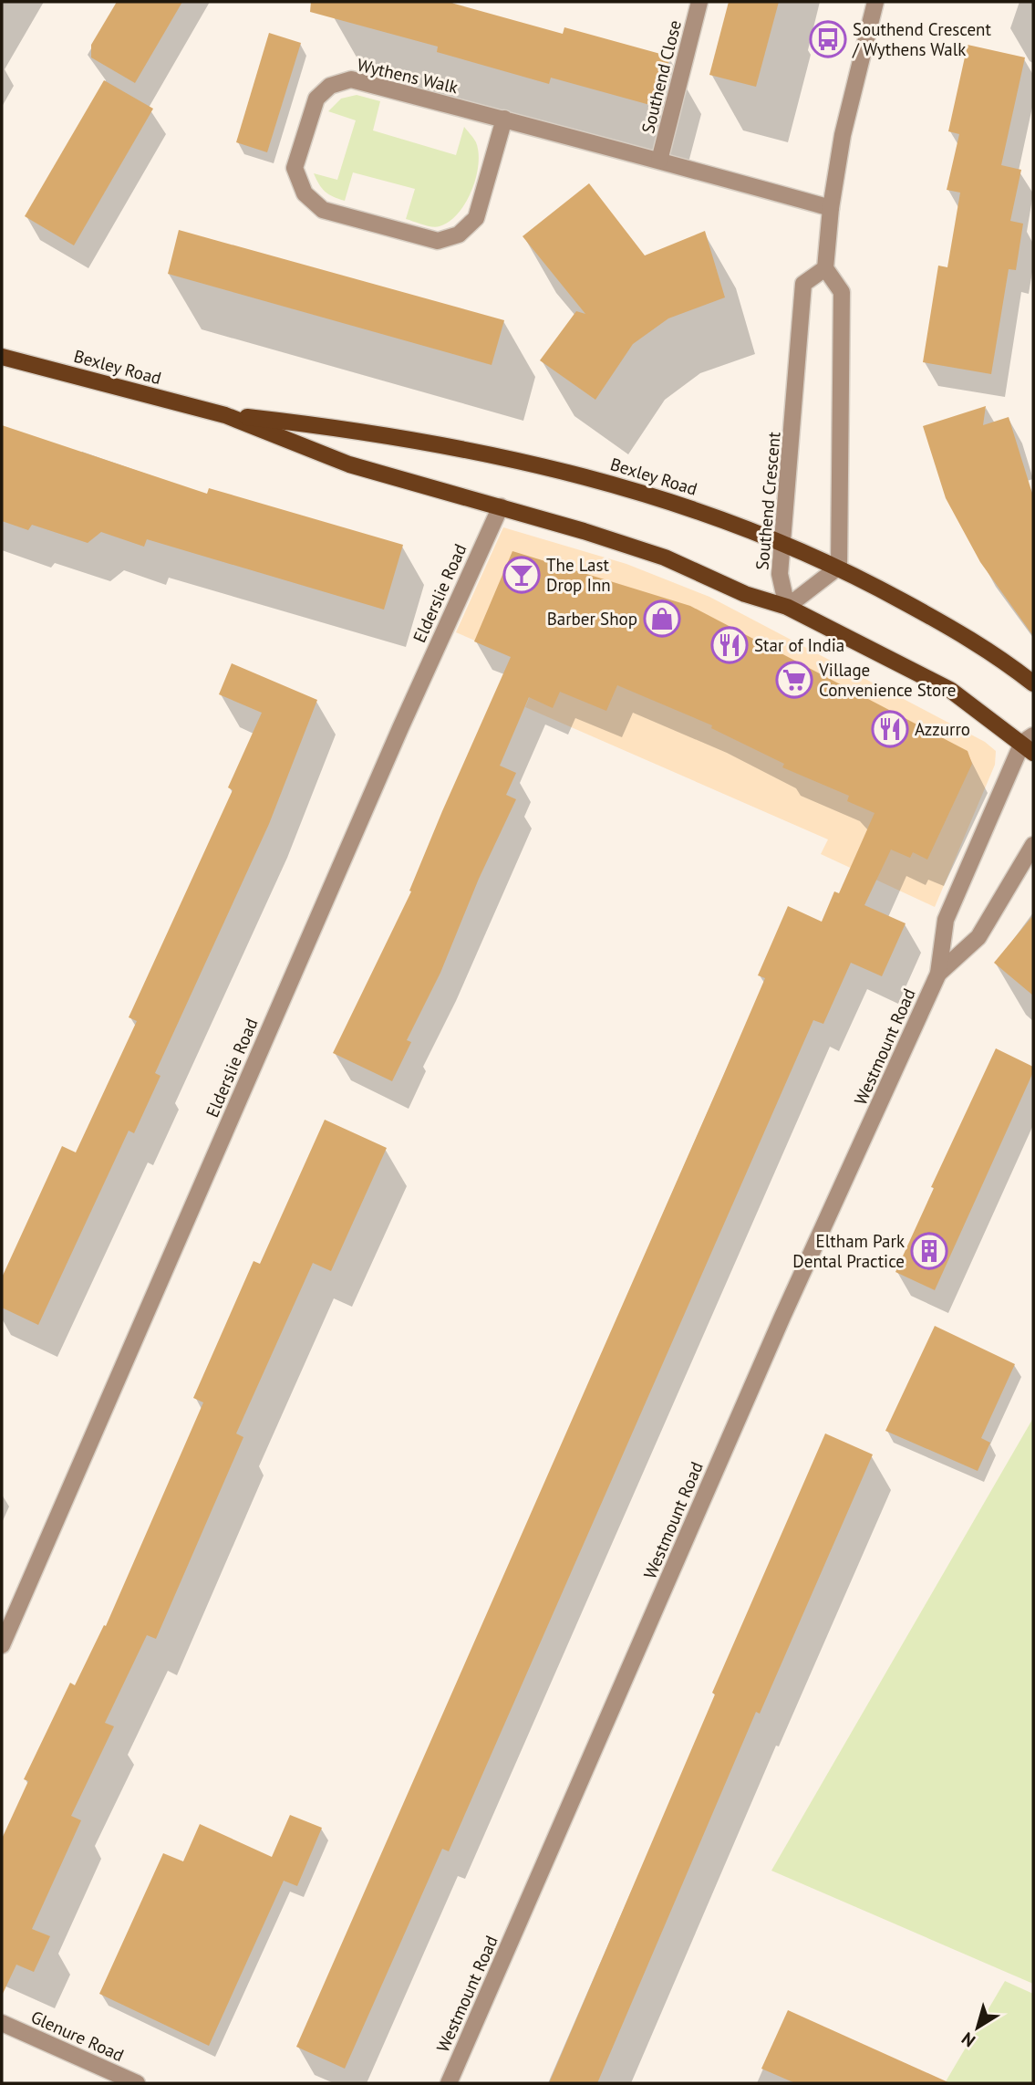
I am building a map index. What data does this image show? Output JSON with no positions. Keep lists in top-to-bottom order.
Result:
{
  "streets": {
    "main road": ["Bexley Road"],
    "street": [
      "Wythens Walk",
      "Southend Close",
      "Southend Crescent",
      "Elderslie Road",
      "Westmount Road",
      "Glenure Road"
    ]
  },
  "crossings": [
    ["Wythens Walk", "Southend Close"],
    ["Bexley Road", "Southend Crescent"],
    ["Bexley Road", "Elderslie Road"],
    ["Bexley Road", "Westmount Road"]
  ],
  "places": {
    "bus stop": ["Southend Crescent / Wythens Walk"],
    "bar": ["The Last Drop Inn"],
    "shop": ["Barber Shop"],
    "restaurant": ["Star of India", "Azzurro"],
    "supermarket": ["Village Convenience Store"],
    "building": ["Eltham Park Dental Practice"]
  },
  "north": "bottom left"
}
